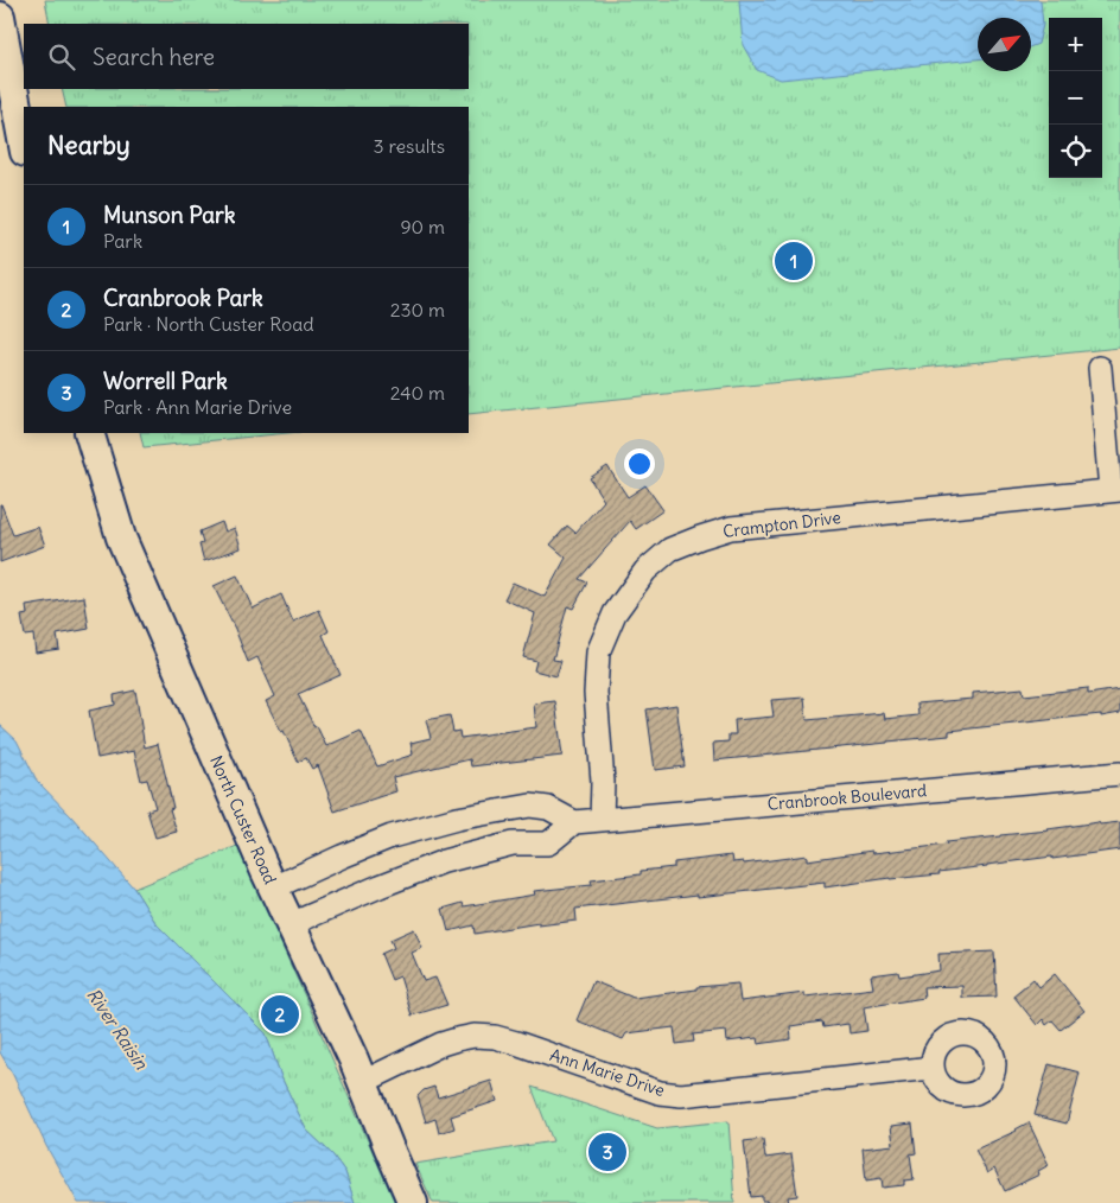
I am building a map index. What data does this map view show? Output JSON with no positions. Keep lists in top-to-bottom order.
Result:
{
  "streets": {
    "street": [
      "Crampton Drive",
      "Cranbrook Boulevard",
      "North Custer Road",
      "Ann Marie Drive"
    ]
  },
  "crossings": [
    ["Crampton Drive", "Cranbrook Boulevard"],
    ["North Custer Road", "Ann Marie Drive"]
  ],
  "water": ["River Raisin"],
  "north": "top right",
  "page": {
    "map_buttons": ["+", "−"],
    "search": "Search here",
    "heading": ["Nearby", "3 results"],
    "list": [
      {
        "mark": "1",
        "name": "Munson Park",
        "note": "Park",
        "value": "90 m"
      },
      {
        "mark": "2",
        "name": "Cranbrook Park",
        "note": "Park · North Custer Road",
        "value": "230 m"
      },
      {
        "mark": "3",
        "name": "Worrell Park",
        "note": "Park · Ann Marie Drive",
        "value": "240 m"
      }
    ],
    "pins": ["1", "2", "3"]
  }
}
